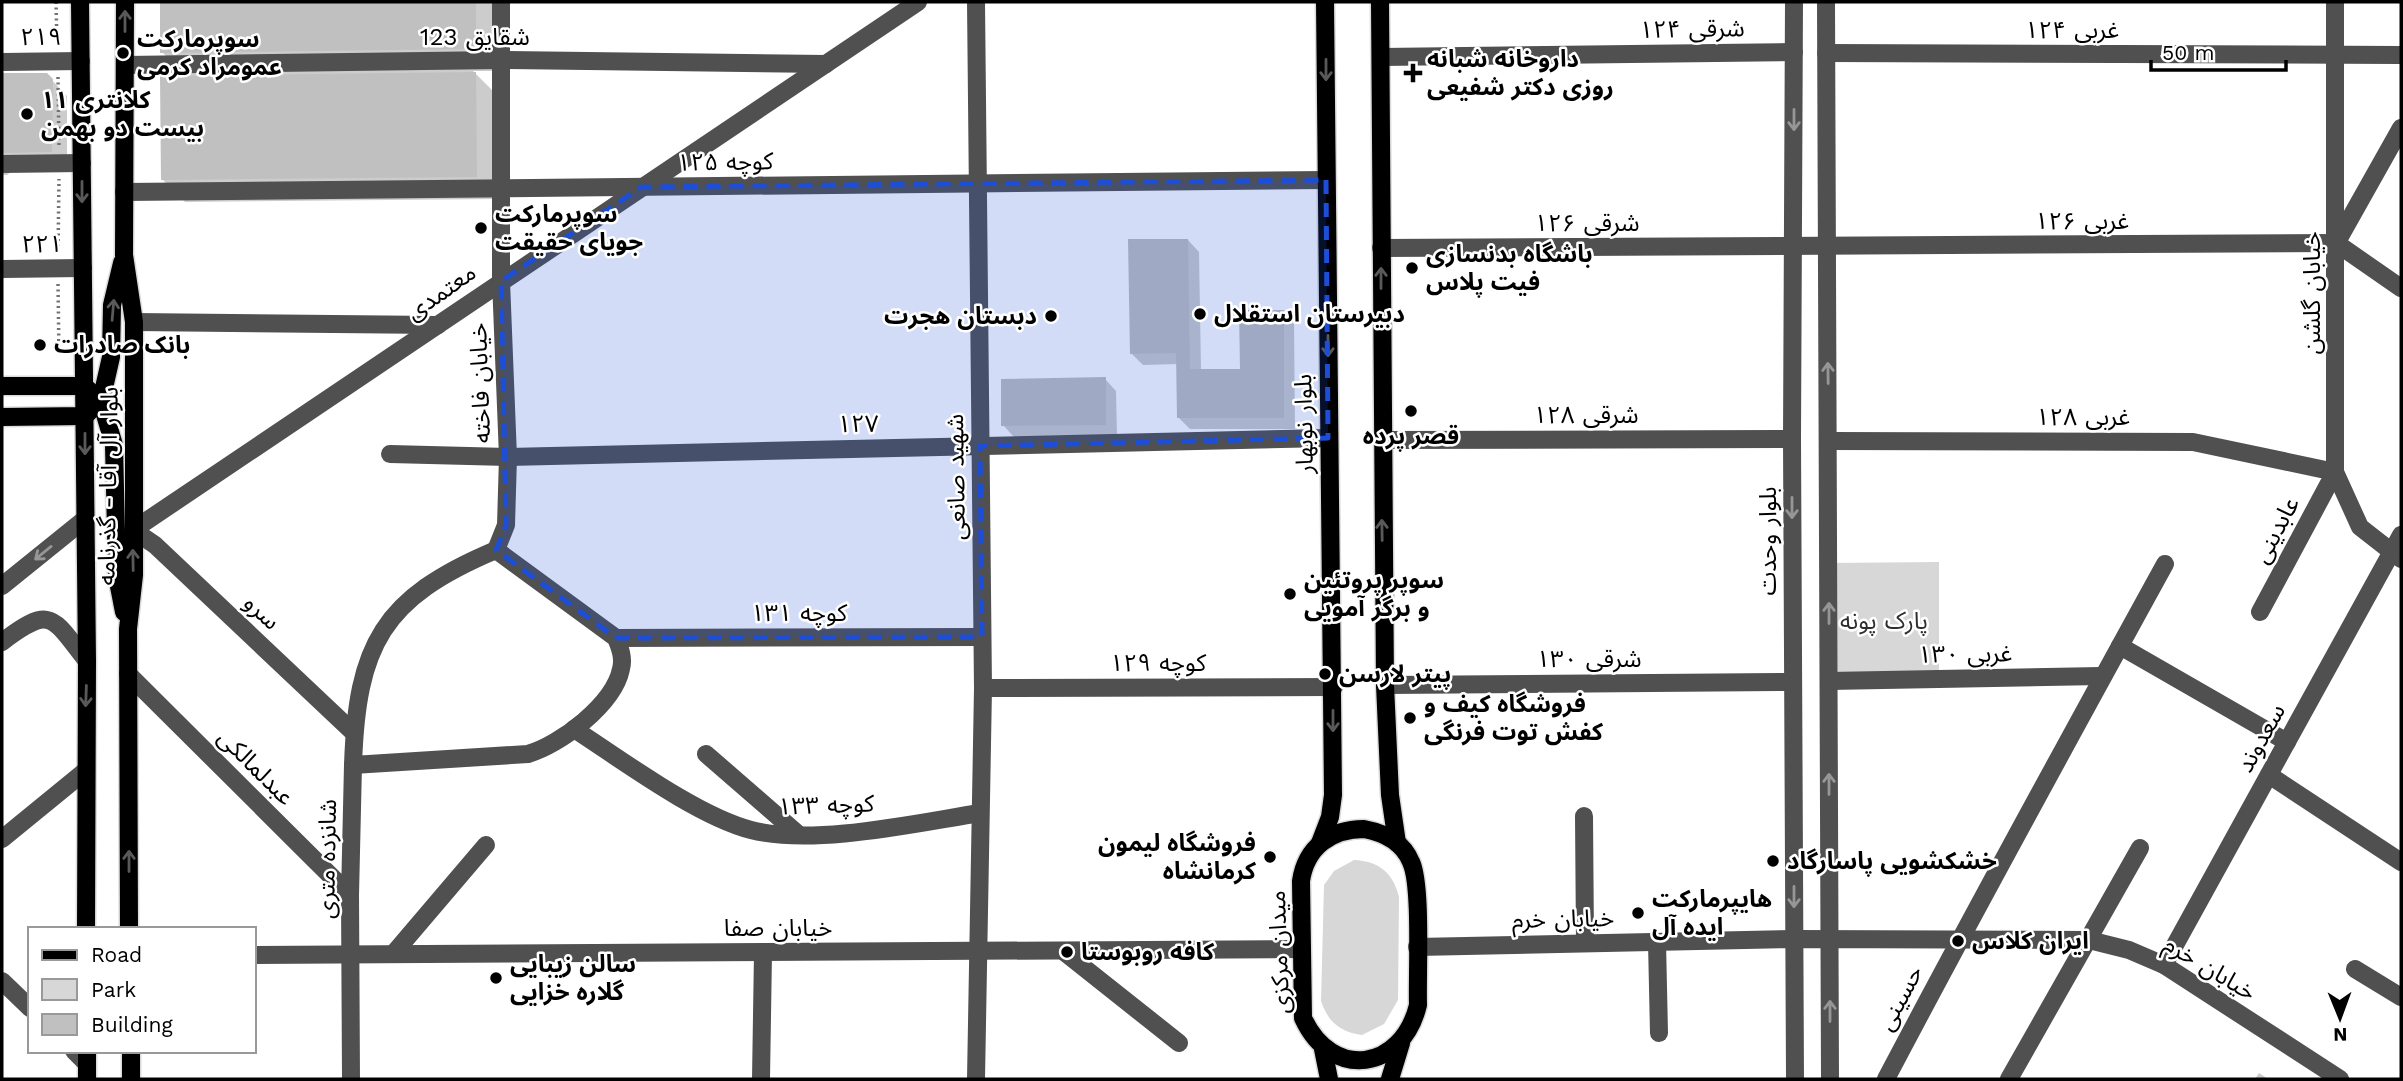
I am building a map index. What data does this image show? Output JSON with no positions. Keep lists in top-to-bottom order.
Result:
{
  "streets": {
    "main road": ["بلوار نوبهار", "بلوار آل آقا - گذرنامه", "میدان مرکزی"],
    "street": [
      "۱۲۴ شرقی",
      "۱۲۴ غربی",
      "۲۱۹",
      "123 شقایق",
      "کوچه ۱۲۵",
      "۱۲۶ غربی",
      "۱۲۶ شرقی",
      "۲۲۱",
      "معتمدی",
      "خیابان گلشن",
      "خیابان فاخته",
      "۱۲۸ شرقی",
      "۱۲۸ غربی",
      "۱۲۷",
      "شهید صانعی",
      "عابدینی",
      "بلوار وحدت",
      "سرو",
      "کوچه ۱۳۱",
      "۱۳۰ غربی",
      "۱۳۰ شرقی",
      "کوچه ۱۲۹",
      "سعدوند",
      "عبدلمالکی",
      "کوچه ۱۳۳",
      "شانزده متری",
      "خیابان خرم",
      "خیابان صفا",
      "حسینی"
    ]
  },
  "crossings": [
    ["۱۲۴ شرقی", "بلوار وحدت"],
    ["۱۲۴ غربی", "خیابان گلشن"],
    ["۲۱۹", "بلوار آل آقا - گذرنامه"],
    ["123 شقایق", "معتمدی"],
    ["123 شقایق", "خیابان فاخته"],
    ["123 شقایق", "بلوار آل آقا - گذرنامه"],
    ["کوچه ۱۲۵", "معتمدی"],
    ["کوچه ۱۲۵", "خیابان فاخته"],
    ["کوچه ۱۲۵", "بلوار نوبهار"],
    ["کوچه ۱۲۵", "شهید صانعی"],
    ["کوچه ۱۲۵", "بلوار آل آقا - گذرنامه"],
    ["۱۲۶ غربی", "۱۲۶ شرقی"],
    ["۱۲۶ غربی", "خیابان گلشن"],
    ["۱۲۶ غربی", "بلوار وحدت"],
    ["۱۲۶ شرقی", "بلوار وحدت"],
    ["۲۲۱", "بلوار آل آقا - گذرنامه"],
    ["معتمدی", "خیابان فاخته"],
    ["معتمدی", "بلوار آل آقا - گذرنامه"],
    ["معتمدی", "سرو"],
    ["خیابان گلشن", "۱۲۸ غربی"],
    ["خیابان گلشن", "عابدینی"],
    ["خیابان گلشن", "سعدوند"],
    ["خیابان فاخته", "۱۲۷"],
    ["خیابان فاخته", "شانزده متری"],
    ["۱۲۸ شرقی", "بلوار وحدت"],
    ["۱۲۸ غربی", "عابدینی"],
    ["۱۲۷", "بلوار نوبهار"],
    ["۱۲۷", "شهید صانعی"],
    ["بلوار نوبهار", "کوچه ۱۲۹"],
    ["بلوار نوبهار", "میدان مرکزی"],
    ["شهید صانعی", "کوچه ۱۳۱"],
    ["شهید صانعی", "کوچه ۱۲۹"],
    ["شهید صانعی", "کوچه ۱۳۳"],
    ["شهید صانعی", "خیابان صفا"],
    ["بلوار آل آقا - گذرنامه", "سرو"],
    ["بلوار آل آقا - گذرنامه", "عبدلمالکی"],
    ["بلوار وحدت", "۱۳۰ شرقی"],
    ["بلوار وحدت", "خیابان خرم"],
    ["سرو", "شانزده متری"],
    ["۱۳۰ غربی", "حسینی"],
    ["سعدوند", "خیابان خرم"],
    ["عبدلمالکی", "شانزده متری"],
    ["شانزده متری", "خیابان صفا"],
    ["خیابان خرم", "حسینی"],
    ["خیابان صفا", "میدان مرکزی"]
  ],
  "parks": ["پارک پونه"],
  "places": {
    "other": [
      "سوپرمارکت عمومراد کرمی",
      "کلانتری ۱۱ بیست دو بهمن",
      "سوپرمارکت جویای حقیقت",
      "باشگاه بدنسازی فیت پلاس",
      "دبیرستان استقلال",
      "دبستان هجرت",
      "بانک صادرات",
      "قصر پرده",
      "سوپر پروتئین و برگر آمویی",
      "پیتر لارسن",
      "فروشگاه کیف و کفش توت فرنگی",
      "فروشگاه لیمون کرمانشاه",
      "خشکشویی پاسارگاد",
      "هایپرمارکت ایده آل",
      "ایران کلاس",
      "کافه روبوستا",
      "سالن زیبایی گلاره خزایی"
    ],
    "health": ["داروخانه شبانه روزی دکتر شفیعی"]
  },
  "legend": ["Road", "Park", "Building"],
  "scale_bar": "50 m",
  "north": "bottom"
}
